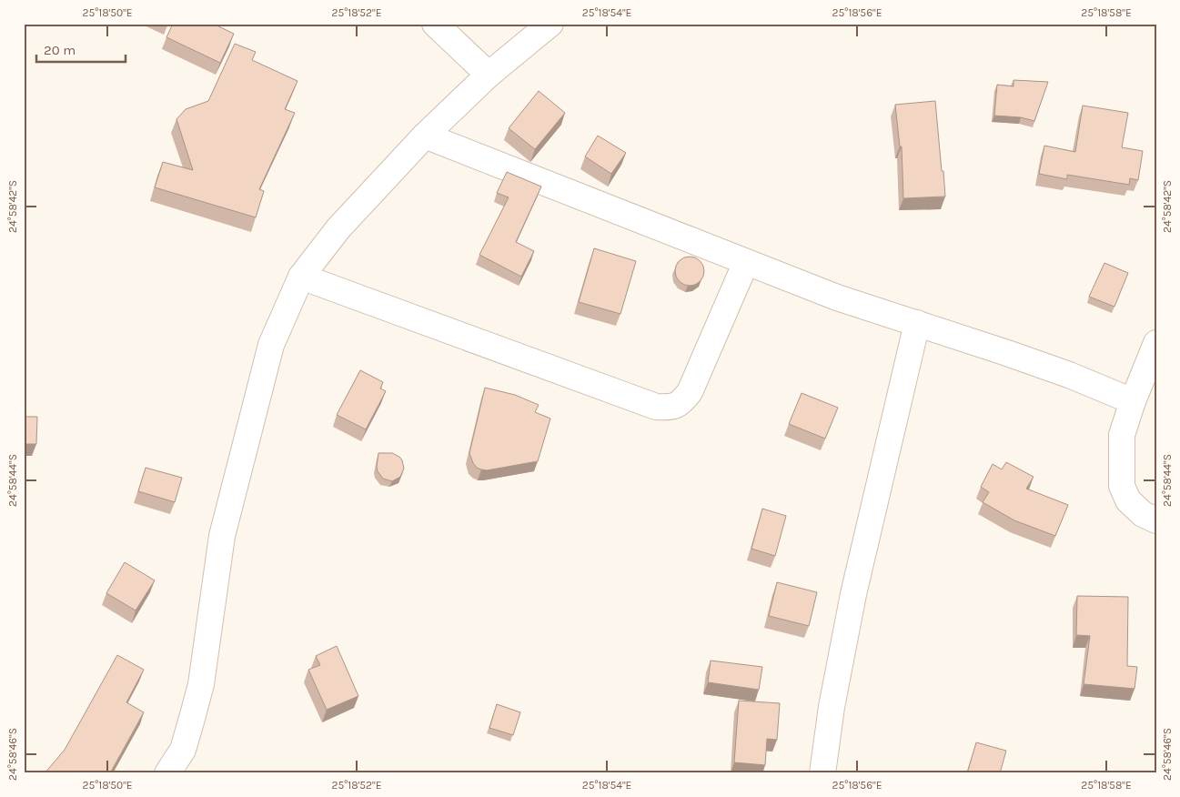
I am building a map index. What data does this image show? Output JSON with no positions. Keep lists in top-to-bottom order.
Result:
{
  "scale_bar": "20 m",
  "coordinates": [
    "25°18'50\"E",
    "25°18'52\"E",
    "25°18'54\"E",
    "25°18'56\"E",
    "25°18'58\"E",
    "24°58'42\"S",
    "24°58'44\"S",
    "24°58'46\"S"
  ]
}
